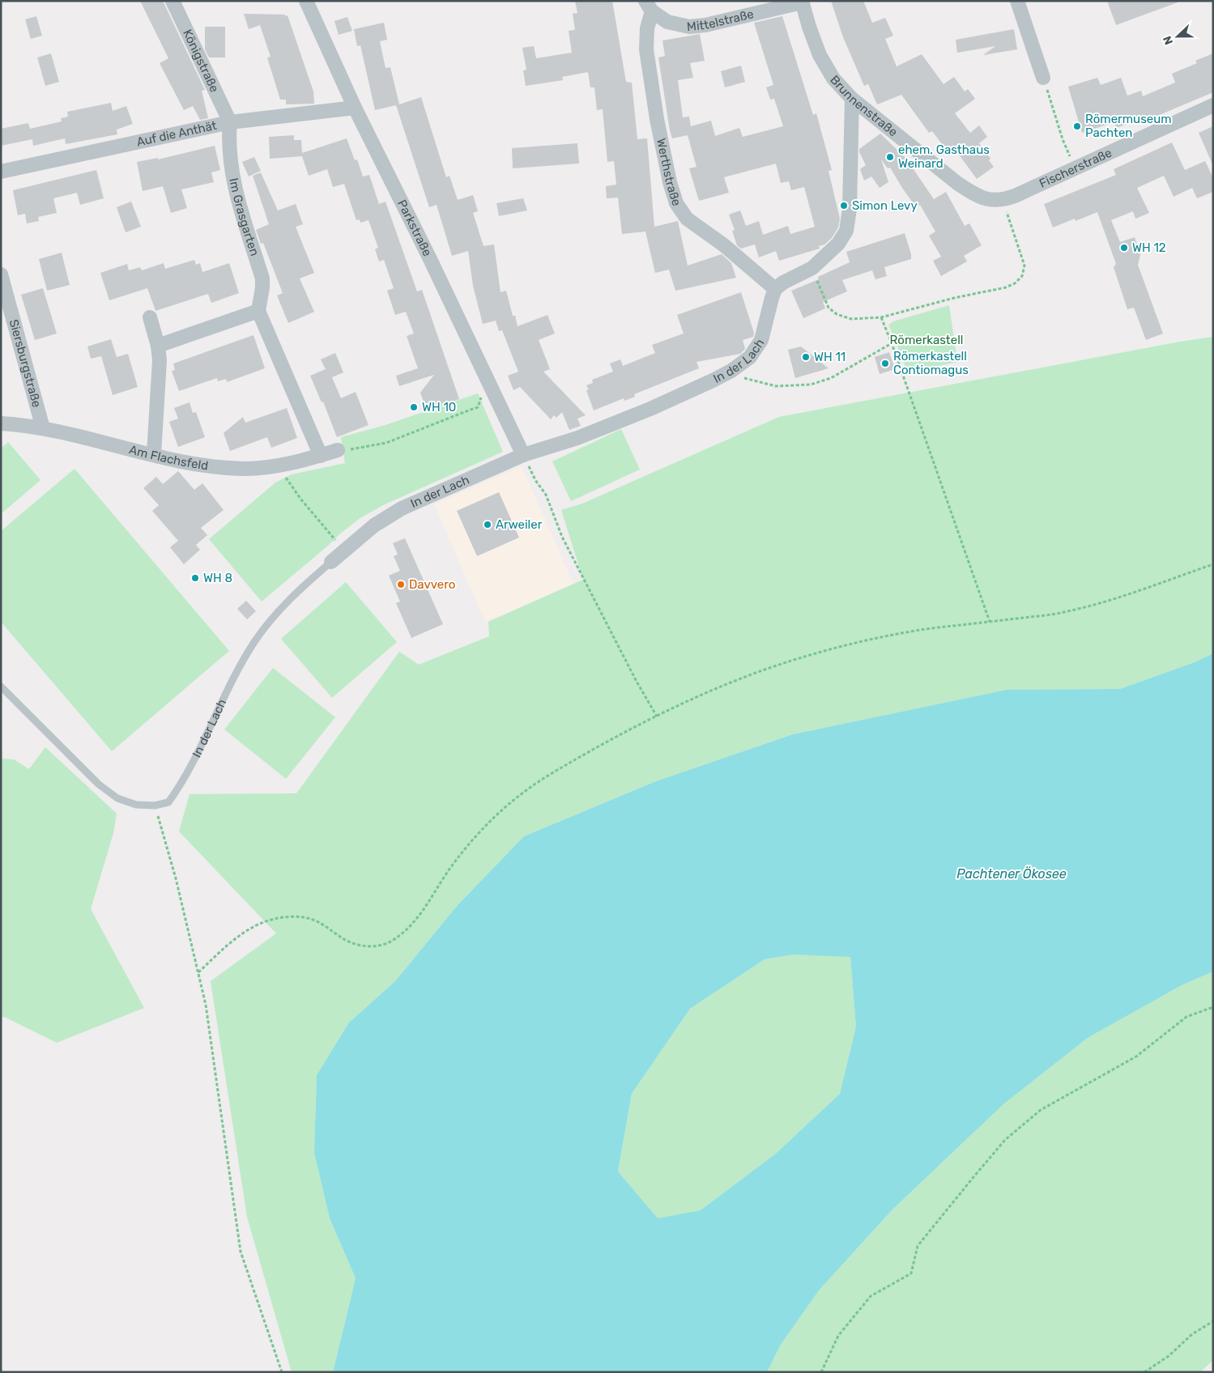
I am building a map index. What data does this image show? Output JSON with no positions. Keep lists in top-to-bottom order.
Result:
{
  "streets": {
    "street": [
      "Mittelstraße",
      "Königstraße",
      "Brunnenstraße",
      "Auf die Anthät",
      "Fischerstraße",
      "Werthstraße",
      "Im Grasgarten",
      "Parkstraße",
      "In der Lach",
      "Siersburgstraße",
      "Am Flachsfeld"
    ]
  },
  "crossings": [
    ["Mittelstraße", "Brunnenstraße"],
    ["Mittelstraße", "Werthstraße"],
    ["Königstraße", "Auf die Anthät"],
    ["Königstraße", "Im Grasgarten"],
    ["Brunnenstraße", "Fischerstraße"],
    ["Auf die Anthät", "Im Grasgarten"],
    ["Auf die Anthät", "Parkstraße"],
    ["Werthstraße", "In der Lach"],
    ["Parkstraße", "In der Lach"],
    ["Siersburgstraße", "Am Flachsfeld"]
  ],
  "water": ["Pachtener Ökosee"],
  "parks": ["Römerkastell"],
  "places": [
    "Römermuseum Pachten",
    "ehem. Gasthaus Weinard",
    "Simon Levy",
    "WH 12",
    "WH 11",
    "Römerkastell Contiomagus",
    "WH 10",
    "Arweiler",
    "WH 8",
    "Davvero"
  ],
  "north": "left"
}
